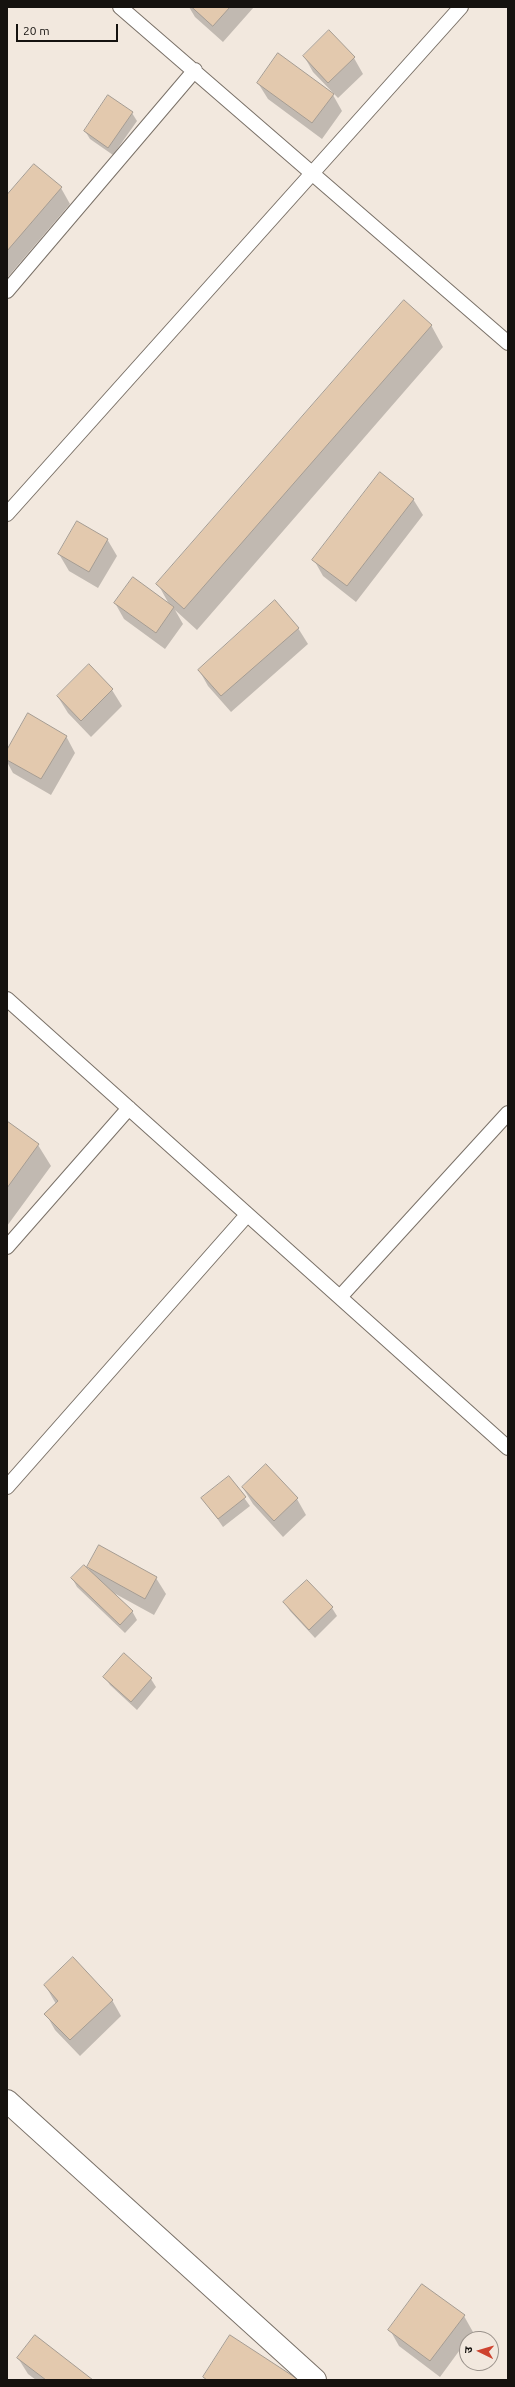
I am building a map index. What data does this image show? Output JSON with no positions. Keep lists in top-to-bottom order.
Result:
{
  "scale_bar": "20 m",
  "north": "left"
}
